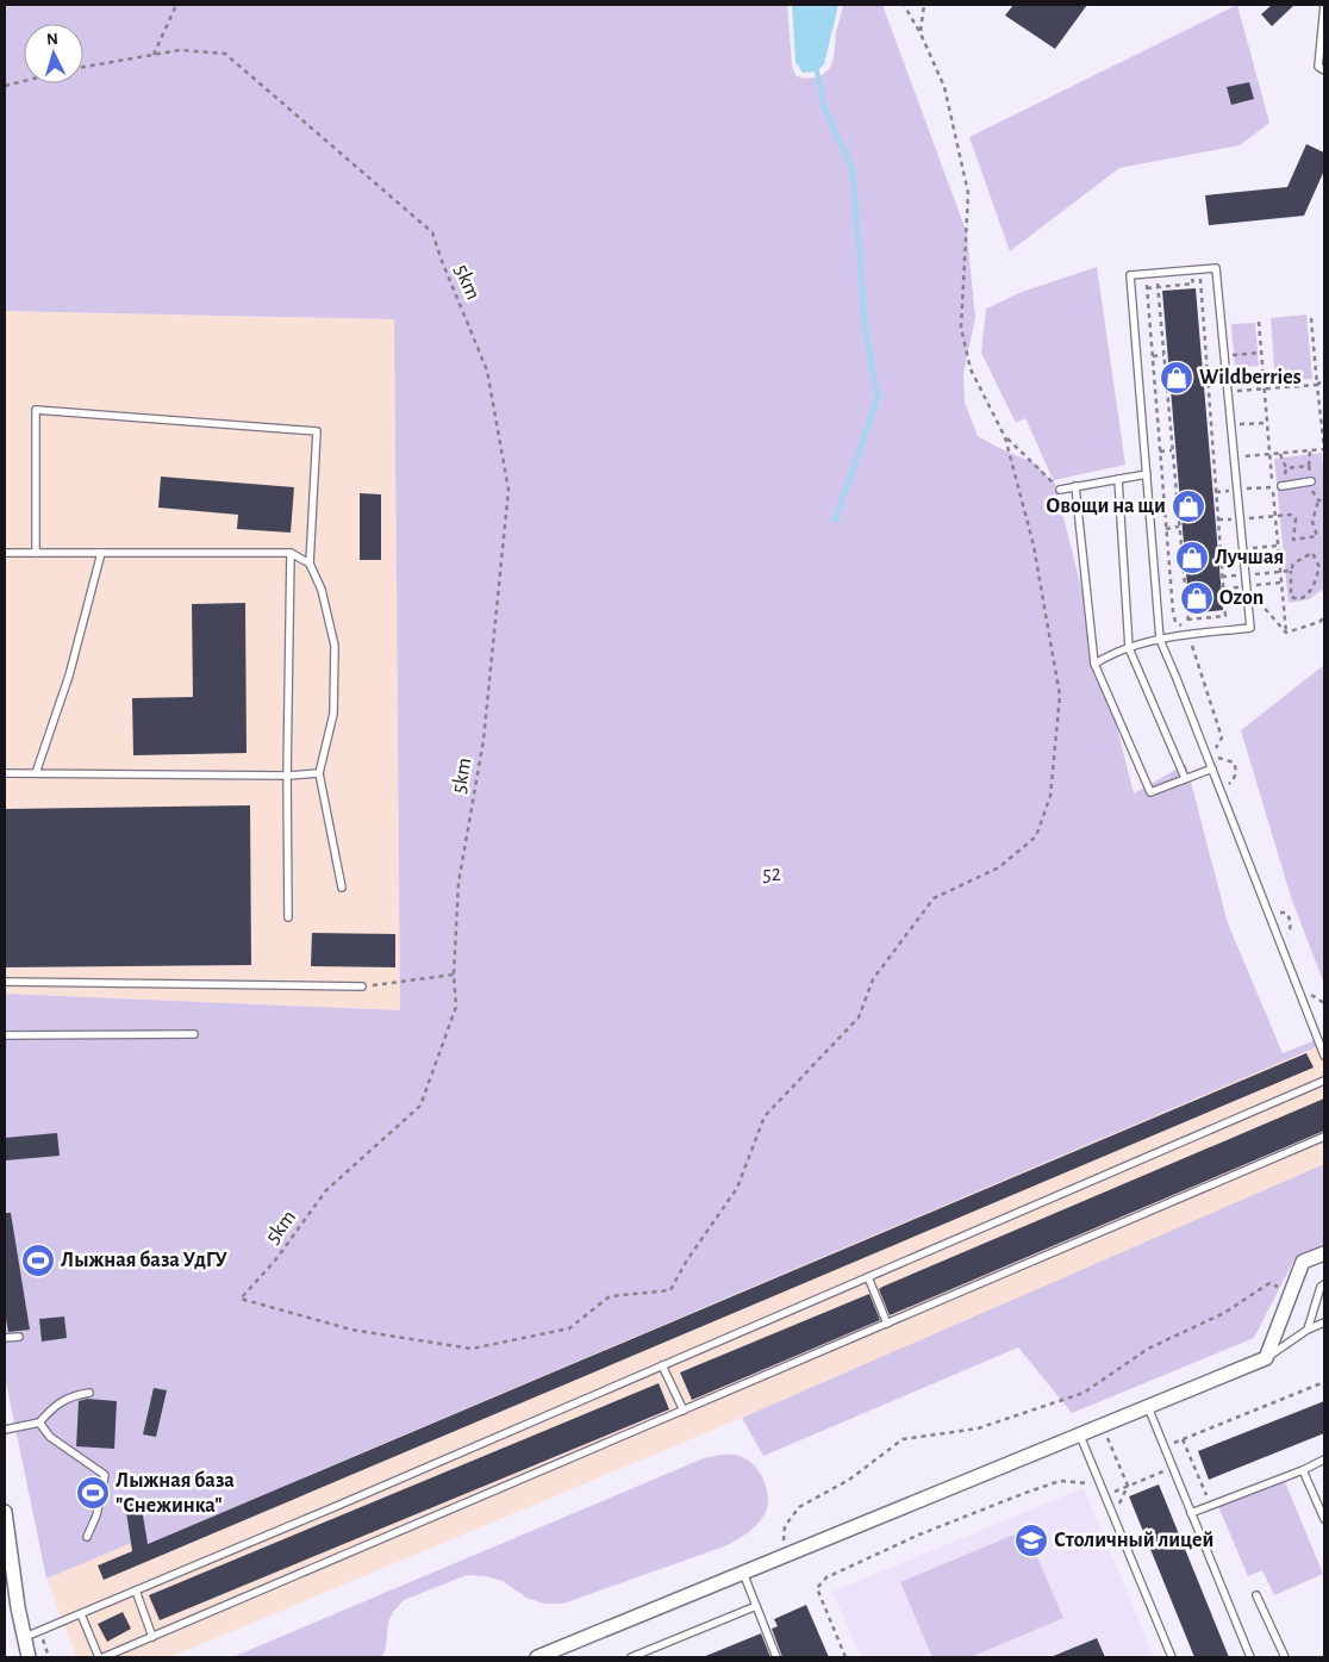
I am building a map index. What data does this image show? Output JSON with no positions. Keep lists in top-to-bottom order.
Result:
{
  "streets": {
    "path": ["5km"]
  },
  "parks": ["52"],
  "places": {
    "shop": [
      "Wildberries",
      "Овощи на щи",
      "Лучшая",
      "Ozon"
    ],
    "sports": ["Лыжная база УдГУ", "Лыжная база \"Снежинка\""],
    "school or university": ["Столичный лицей"]
  },
  "north": "top"
}
